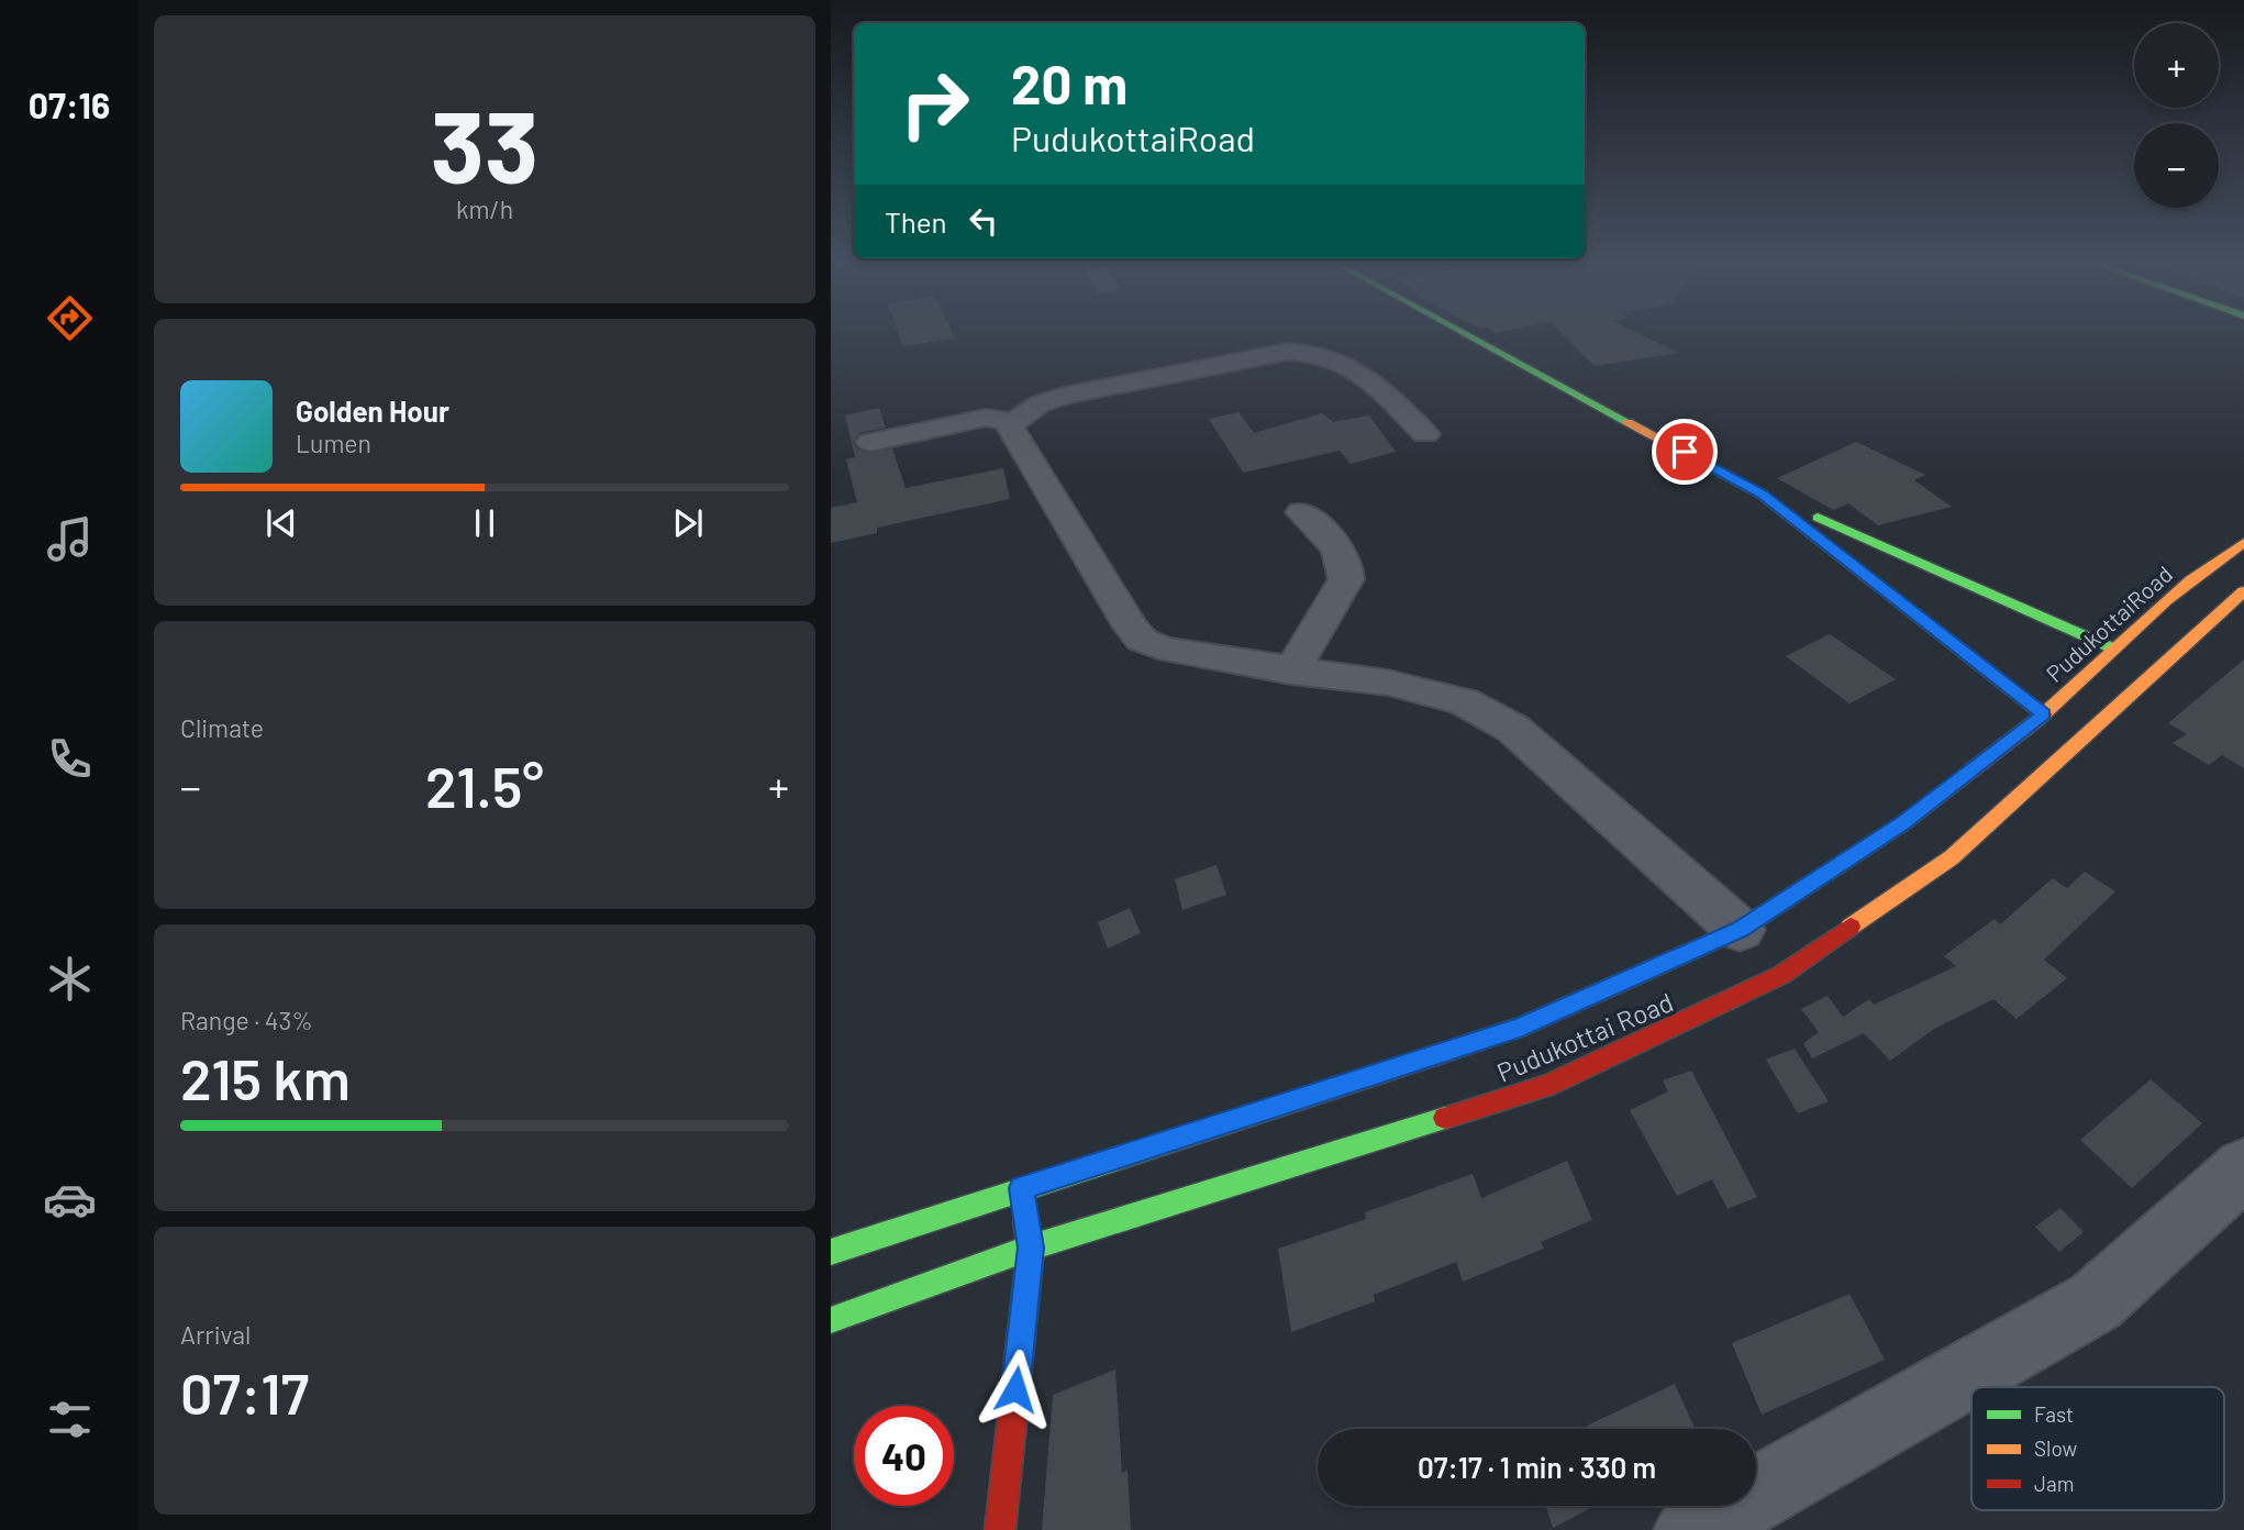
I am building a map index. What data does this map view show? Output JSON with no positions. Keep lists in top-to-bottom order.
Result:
{
  "streets": {
    "main road": ["PudukottaiRoad", "Pudukottai Road"]
  },
  "legend": ["Fast", "Slow", "Jam"],
  "page": {
    "tabs": "07:16",
    "tile": [
      ["33", "km/h"],
      "Climate",
      ["Range · 43%", "215 km"],
      ["Arrival", "07:17"]
    ],
    "map_buttons": ["+", "−"],
    "turn": ["20 m", "PudukottaiRoad"],
    "then": "Then",
    "song": ["Golden Hour", "Lumen"],
    "heat": ["−", "21.5°", "+"],
    "limit": "40",
    "trip": "07:17 · 1 min · 330 m"
  }
}
